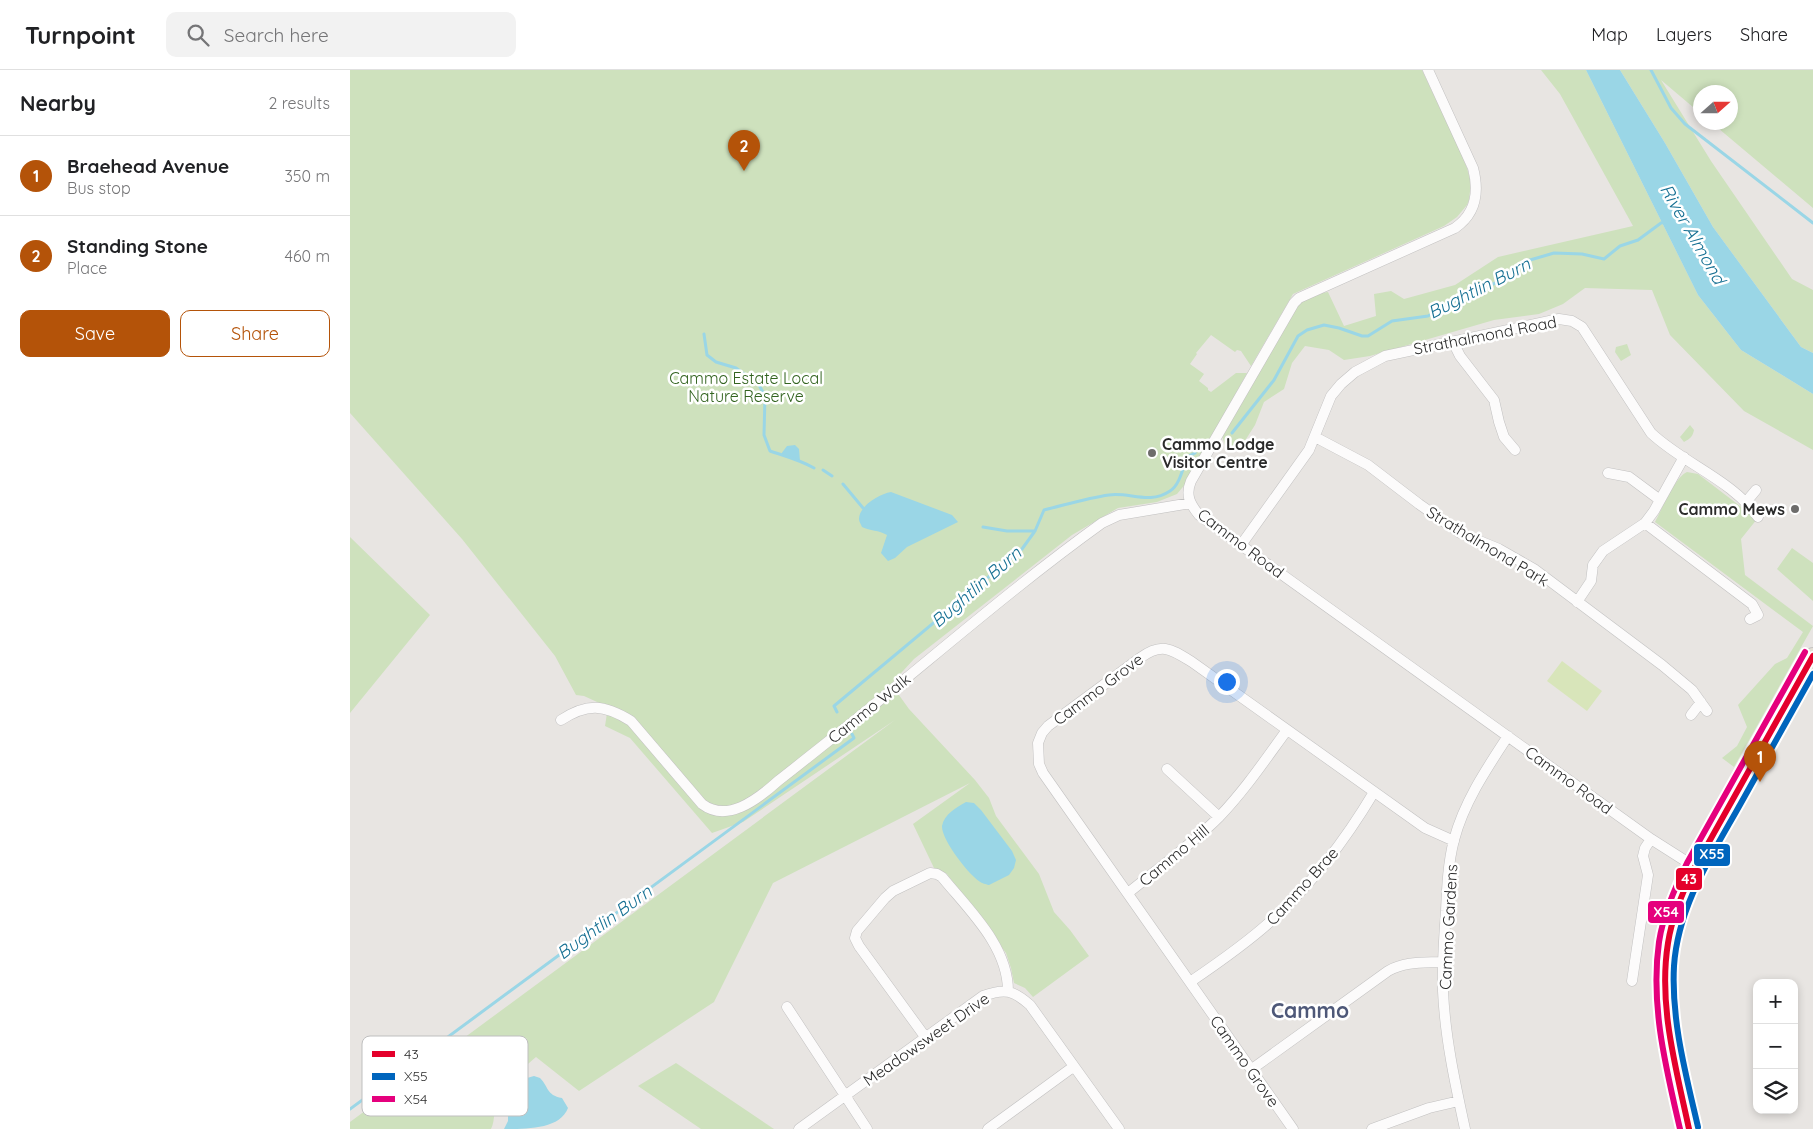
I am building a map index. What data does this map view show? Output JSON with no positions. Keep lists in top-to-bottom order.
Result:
{
  "streets": {
    "street": [
      "Strathalmond Road",
      "Cammo Road",
      "Strathalmond Park",
      "Cammo Grove",
      "Cammo Walk",
      "Cammo Hill",
      "Cammo Brae",
      "Cammo Gardens",
      "Meadowsweet Drive"
    ]
  },
  "crossings": [
    ["Strathalmond Road", "Cammo Road"],
    ["Strathalmond Road", "Strathalmond Park"],
    ["Cammo Road", "Cammo Walk"],
    ["Cammo Road", "Cammo Gardens"],
    ["Cammo Grove", "Cammo Hill"],
    ["Cammo Grove", "Cammo Brae"],
    ["Cammo Grove", "Cammo Gardens"]
  ],
  "districts": ["Cammo"],
  "water": ["River Almond", "Bughtlin Burn"],
  "parks": ["Cammo Estate Local Nature Reserve"],
  "places": ["Cammo Lodge Visitor Centre", "Cammo Mews"],
  "lines": ["transit line X54", "transit line 43", "transit line X55"],
  "legend": ["43", "X55", "X54"],
  "north": "right",
  "page": {
    "header": "Turnpoint",
    "search": "Search here",
    "nav": ["Map", "Layers", "Share"],
    "heading": ["Nearby", "2 results"],
    "pins": ["2", "1"],
    "list": [
      {
        "mark": "1",
        "name": "Braehead Avenue",
        "note": "Bus stop",
        "value": "350 m"
      },
      {
        "mark": "2",
        "name": "Standing Stone",
        "note": "Place",
        "value": "460 m"
      }
    ],
    "buttons": ["Save", "Share"],
    "map_buttons": ["+", "−"]
  }
}
